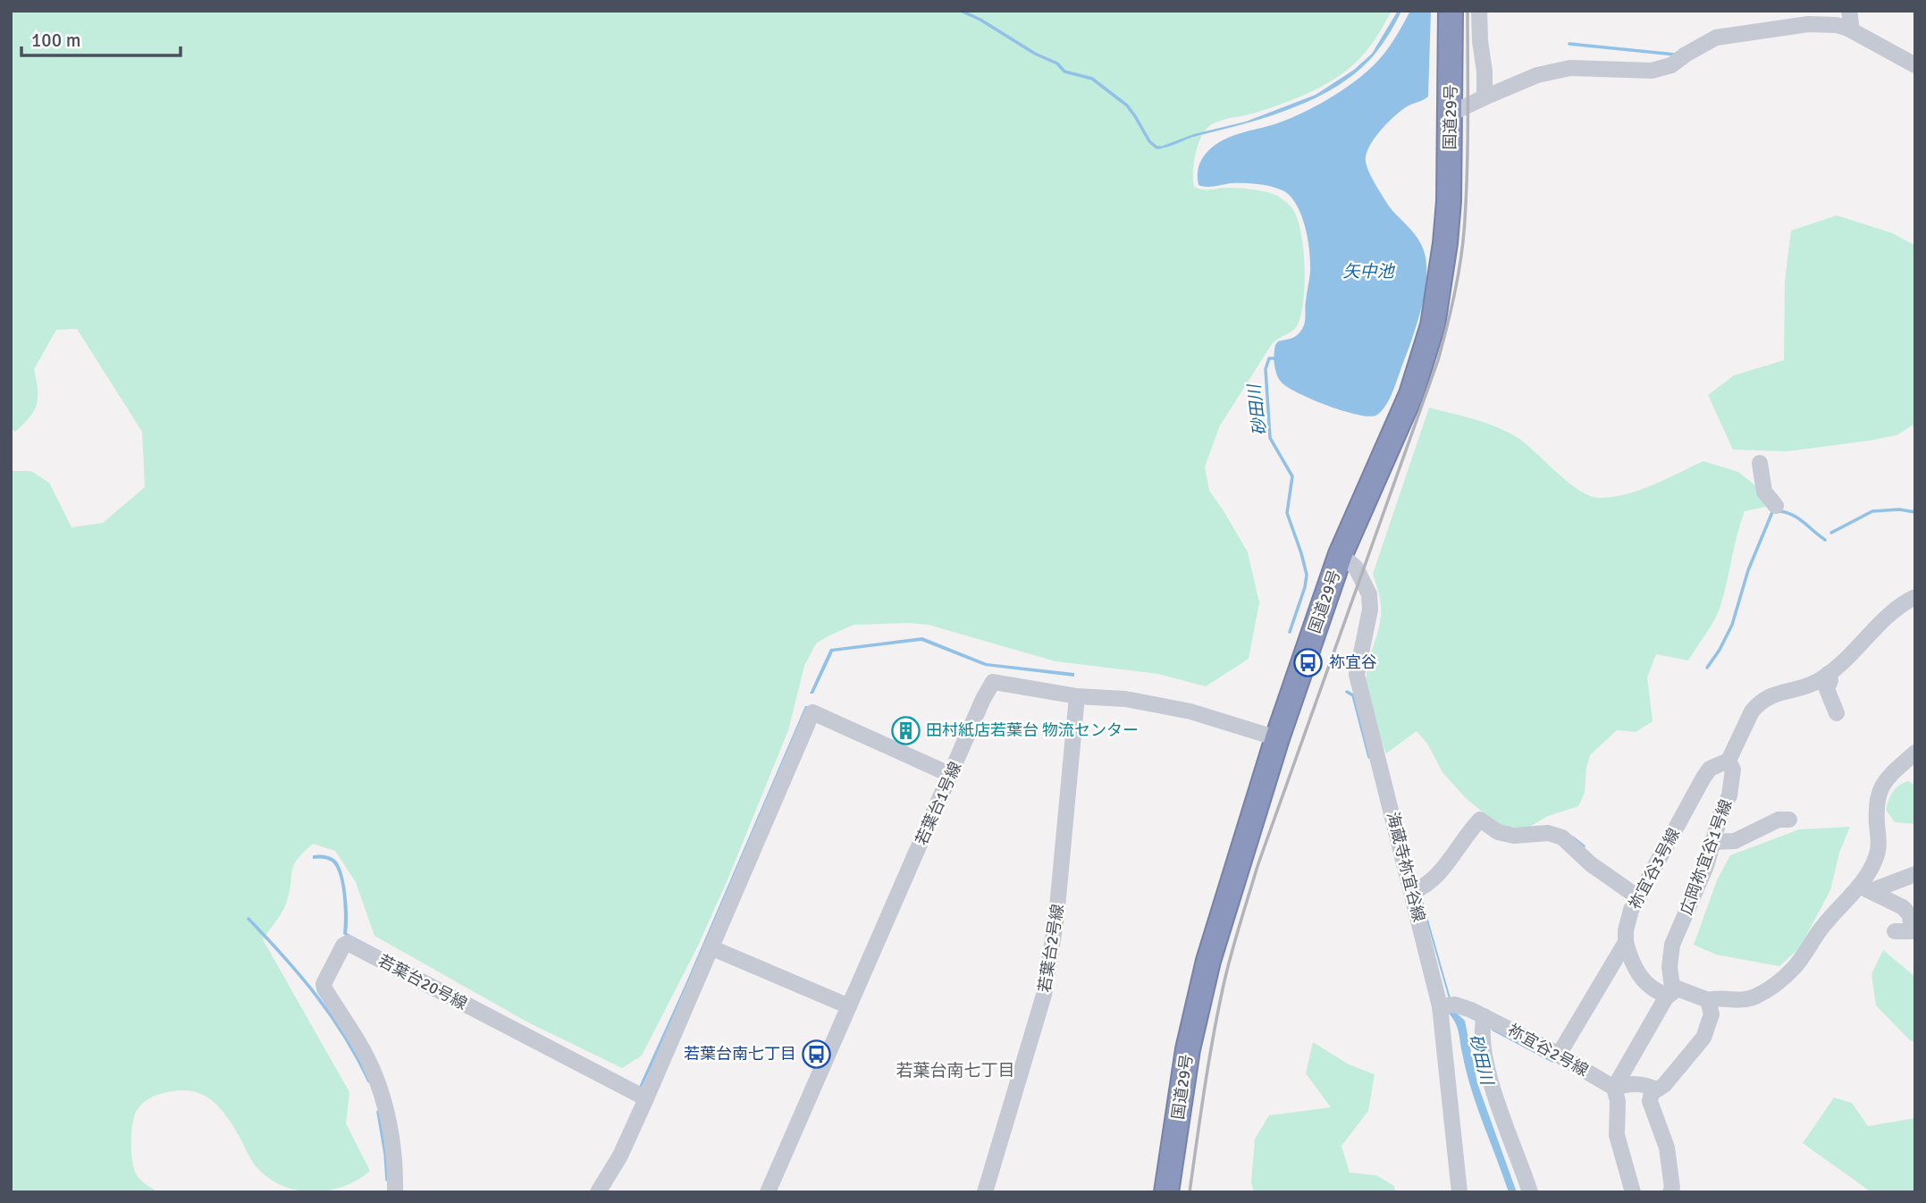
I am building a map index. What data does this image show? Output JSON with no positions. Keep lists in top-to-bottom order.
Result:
{
  "streets": {
    "highway": ["国道29号"],
    "street": [
      "若葉台1号線",
      "広岡祢宜谷1号線",
      "海蔵寺祢宜谷線",
      "祢宜谷3号線",
      "若葉台2号線",
      "若葉台20号線",
      "祢宜谷2号線"
    ]
  },
  "crossings": [
    ["国道29号", "若葉台1号線"],
    ["国道29号", "海蔵寺祢宜谷線"],
    ["若葉台1号線", "若葉台2号線"],
    ["広岡祢宜谷1号線", "祢宜谷3号線"],
    ["広岡祢宜谷1号線", "祢宜谷2号線"],
    ["海蔵寺祢宜谷線", "祢宜谷2号線"],
    ["祢宜谷3号線", "祢宜谷2号線"]
  ],
  "districts": ["若葉台南七丁目"],
  "water": ["矢中池", "砂田川"],
  "places": {
    "bus stop": ["祢宜谷", "若葉台南七丁目"],
    "building": ["田村紙店若葉台 物流センター"]
  },
  "scale_bar": "100 m"
}
